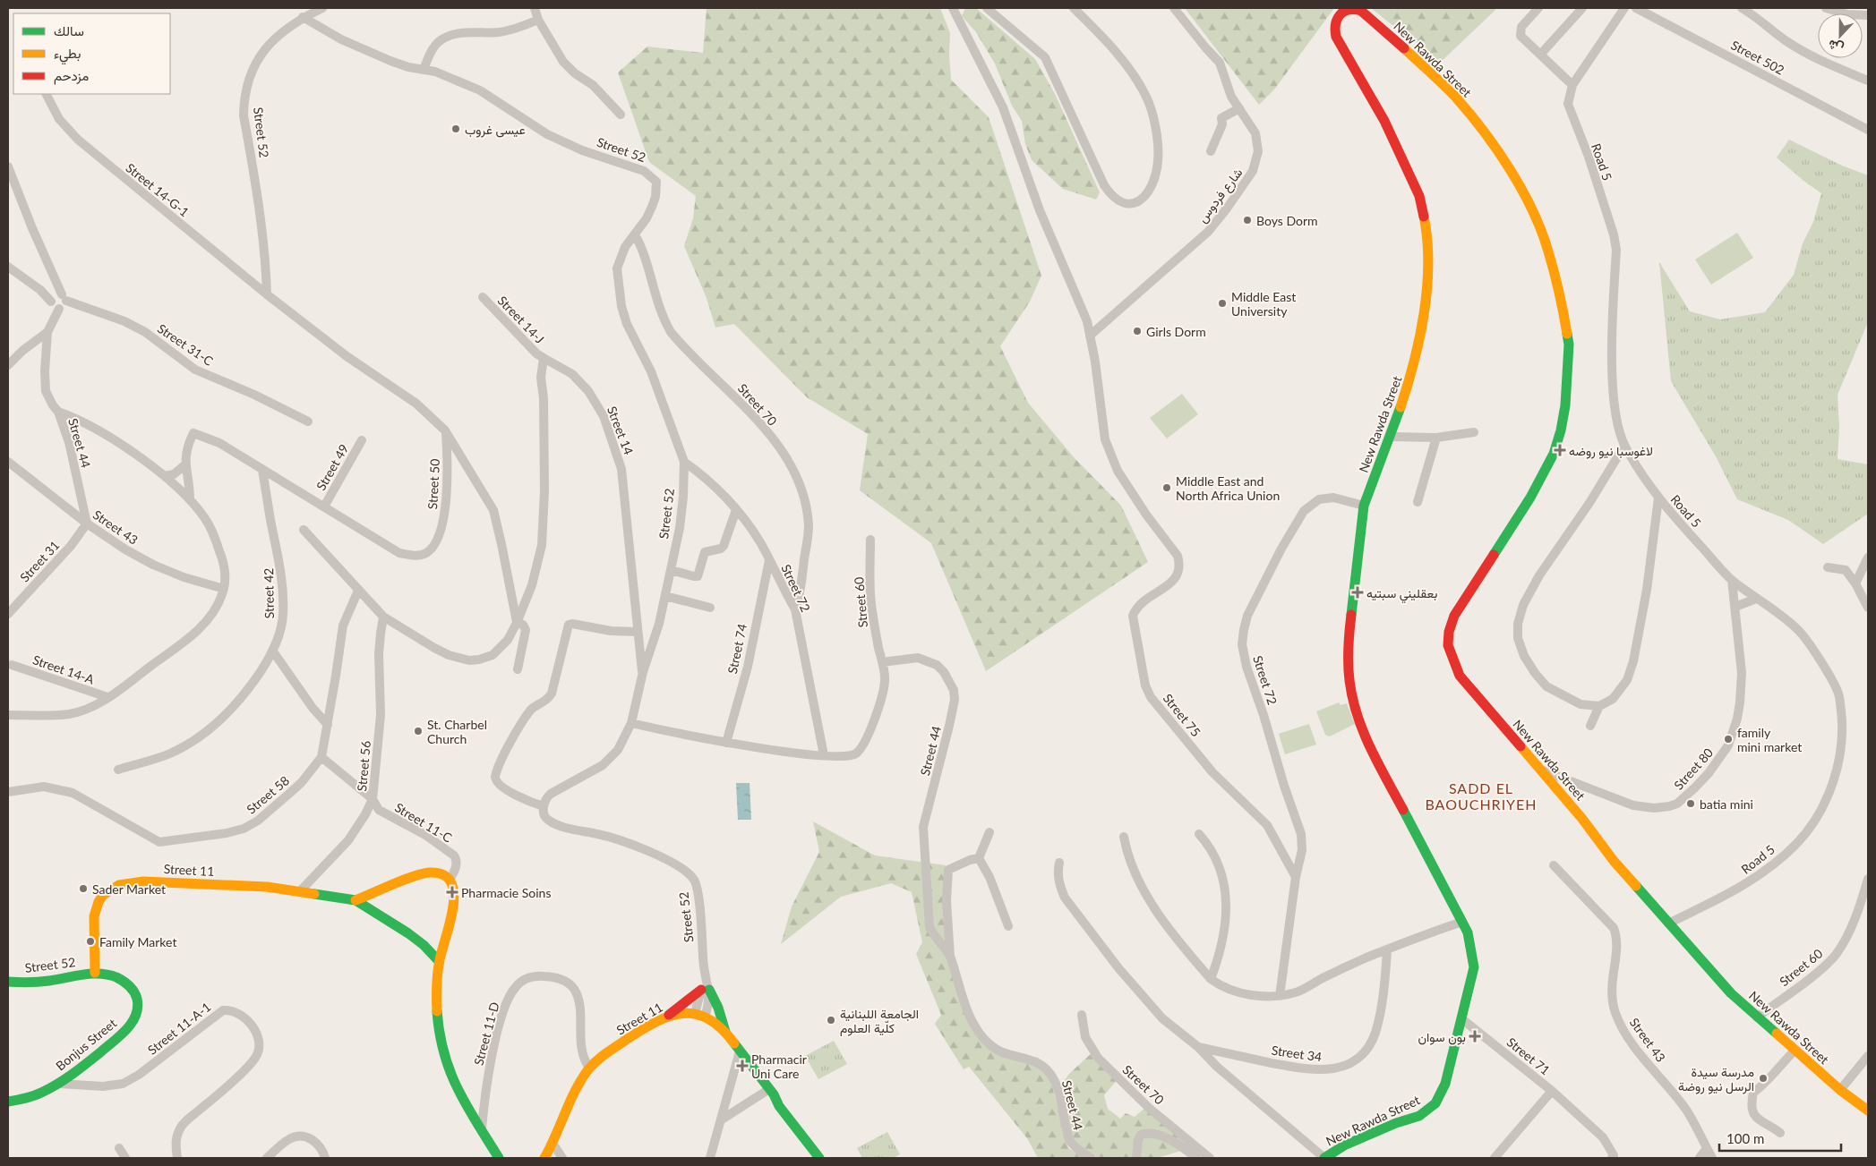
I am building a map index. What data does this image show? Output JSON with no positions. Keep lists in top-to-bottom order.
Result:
{
  "streets": {
    "street": [
      "Street 502",
      "New Rawda Street",
      "Street 52",
      "Road 5",
      "Street 14-G-1",
      "شارع فردوس",
      "Street 14-J",
      "Street 31-C",
      "Street 70",
      "Street 14",
      "Street 44",
      "Street 49",
      "Street 50",
      "Street 43",
      "Street 31",
      "Street 72",
      "Street 42",
      "Street 60",
      "Street 74",
      "Street 14-A",
      "Street 75",
      "Street 56",
      "Street 80",
      "Street 58",
      "Street 11-C",
      "Street 11",
      "Street 11-A-1",
      "Street 11-D",
      "Bonjus Street",
      "Street 34",
      "Street 71"
    ]
  },
  "crossings": [
    ["New Rawda Street", "Road 5"],
    ["New Rawda Street", "Street 72"],
    ["New Rawda Street", "Street 60"],
    ["New Rawda Street", "Street 80"],
    ["New Rawda Street", "Street 34"],
    ["New Rawda Street", "Street 71"],
    ["Street 52", "Street 14-G-1"],
    ["Street 52", "Street 70"],
    ["Street 52", "Street 14"],
    ["Street 52", "Street 72"],
    ["Street 52", "Street 11"],
    ["Street 52", "Bonjus Street"],
    ["Road 5", "Street 80"],
    ["Street 14-G-1", "Street 50"],
    ["شارع فردوس", "Street 75"],
    ["Street 14-J", "Street 14"],
    ["Street 31-C", "Street 44"],
    ["Street 70", "Street 72"],
    ["Street 44", "Street 43"],
    ["Street 44", "Street 31"],
    ["Street 44", "Street 60"],
    ["Street 49", "Street 50"],
    ["Street 50", "Street 42"],
    ["Street 43", "Street 31"],
    ["Street 72", "Street 74"],
    ["Street 72", "Street 75"],
    ["Street 56", "Street 11-C"],
    ["Street 56", "Street 11"],
    ["Street 58", "Street 11-C"],
    ["Street 11", "Street 11-D"],
    ["Street 11", "Bonjus Street"],
    ["Street 11-A-1", "Bonjus Street"]
  ],
  "districts": ["SADD EL BAOUCHRIYEH"],
  "places": {
    "other": [
      "عيسى غروب",
      "Boys Dorm",
      "Middle East University",
      "Girls Dorm",
      "Middle East and North Africa Union",
      "St. Charbel Church",
      "family mini market",
      "batia mini",
      "Sader Market",
      "Family Market",
      "الجامعة اللبنانية كلّية العلوم",
      "مدرسة سيدة الرسل نيو روضة"
    ],
    "health": [
      "لاغوسبا نيو روضه",
      "بعقليني سبتيه",
      "Pharmacie Soins",
      "بون سوان",
      "Pharmacir Uni Care"
    ]
  },
  "legend": ["سالك", "بطيء", "مزدحم"],
  "scale_bar": "100 m",
  "north": "bottom"
}
